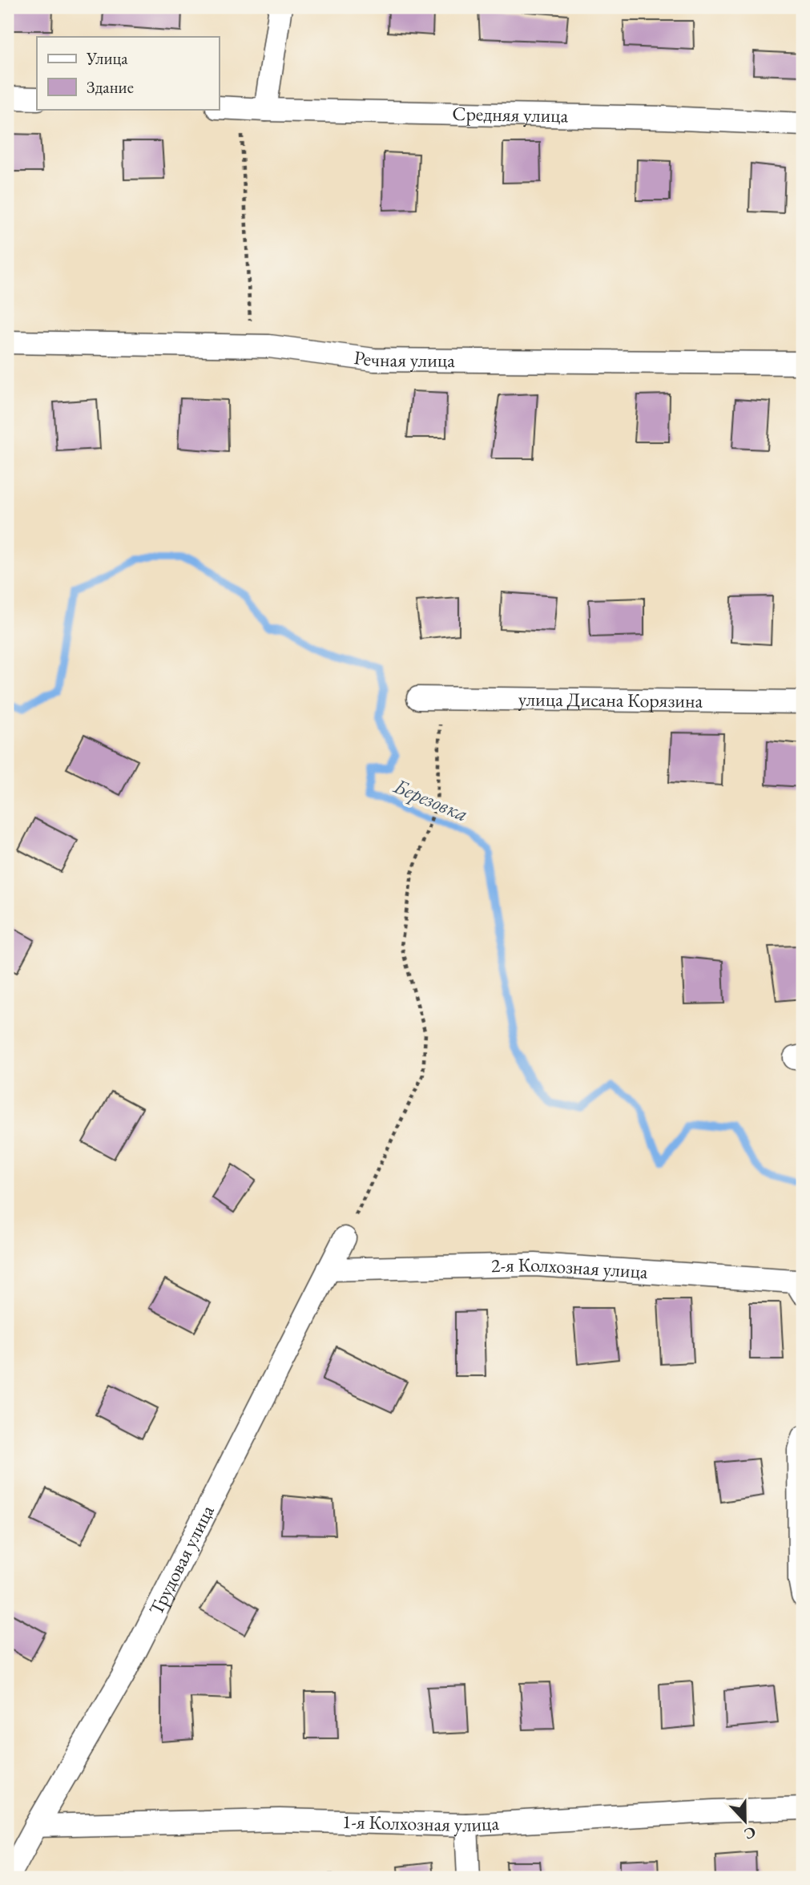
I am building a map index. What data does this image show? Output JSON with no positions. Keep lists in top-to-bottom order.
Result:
{
  "streets": {
    "street": [
      "Средняя улица",
      "Речная улица",
      "улица Дисана Корязина",
      "2-я Колхозная улица",
      "Трудовая улица",
      "1-я Колхозная улица"
    ]
  },
  "crossings": [
    ["2-я Колхозная улица", "Трудовая улица"],
    ["Трудовая улица", "1-я Колхозная улица"]
  ],
  "water": ["Березовка"],
  "legend": ["Улица", "Здание"],
  "north": "bottom"
}
